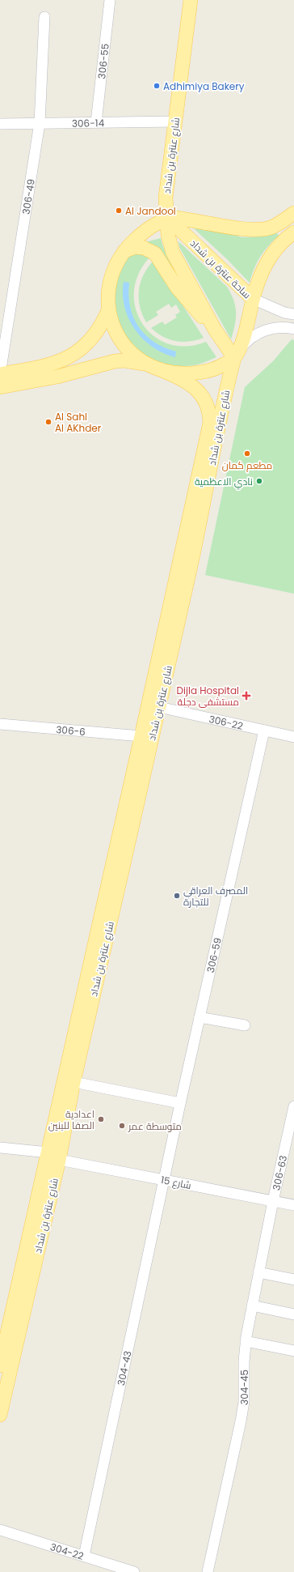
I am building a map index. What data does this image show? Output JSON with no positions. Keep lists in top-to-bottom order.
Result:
{
  "streets": {
    "main road": ["شارع عنترة بن شداد", "ساحة عنترة بن شداد"],
    "street": [
      "306-55",
      "306-14",
      "306-49",
      "306-22",
      "306-6",
      "306-59",
      "306-63",
      "شارع 15",
      "304-43",
      "304-45",
      "304-22"
    ]
  },
  "crossings": [
    ["306-55", "306-14"],
    ["306-14", "شارع عنترة بن شداد"],
    ["306-14", "306-49"],
    ["شارع عنترة بن شداد", "ساحة عنترة بن شداد"],
    ["شارع عنترة بن شداد", "306-22"],
    ["شارع عنترة بن شداد", "306-6"],
    ["شارع عنترة بن شداد", "شارع 15"],
    ["306-22", "306-59"],
    ["306-59", "شارع 15"],
    ["306-59", "304-43"],
    ["306-63", "شارع 15"],
    ["306-63", "304-45"],
    ["شارع 15", "304-43"],
    ["شارع 15", "304-45"],
    ["304-43", "304-22"]
  ],
  "places": {
    "other": [
      "Adhimiya Bakery",
      "Al Jandool",
      "Al Sahl Al AKhder",
      "مطعم كمان",
      "نادي الاعظمية",
      "المصرف العراقي للتجارة",
      "اعدادية الصفا للبنين",
      "متوسطة عمر"
    ],
    "health": ["Dijla Hospital مستشفى دجلة"]
  }
}
